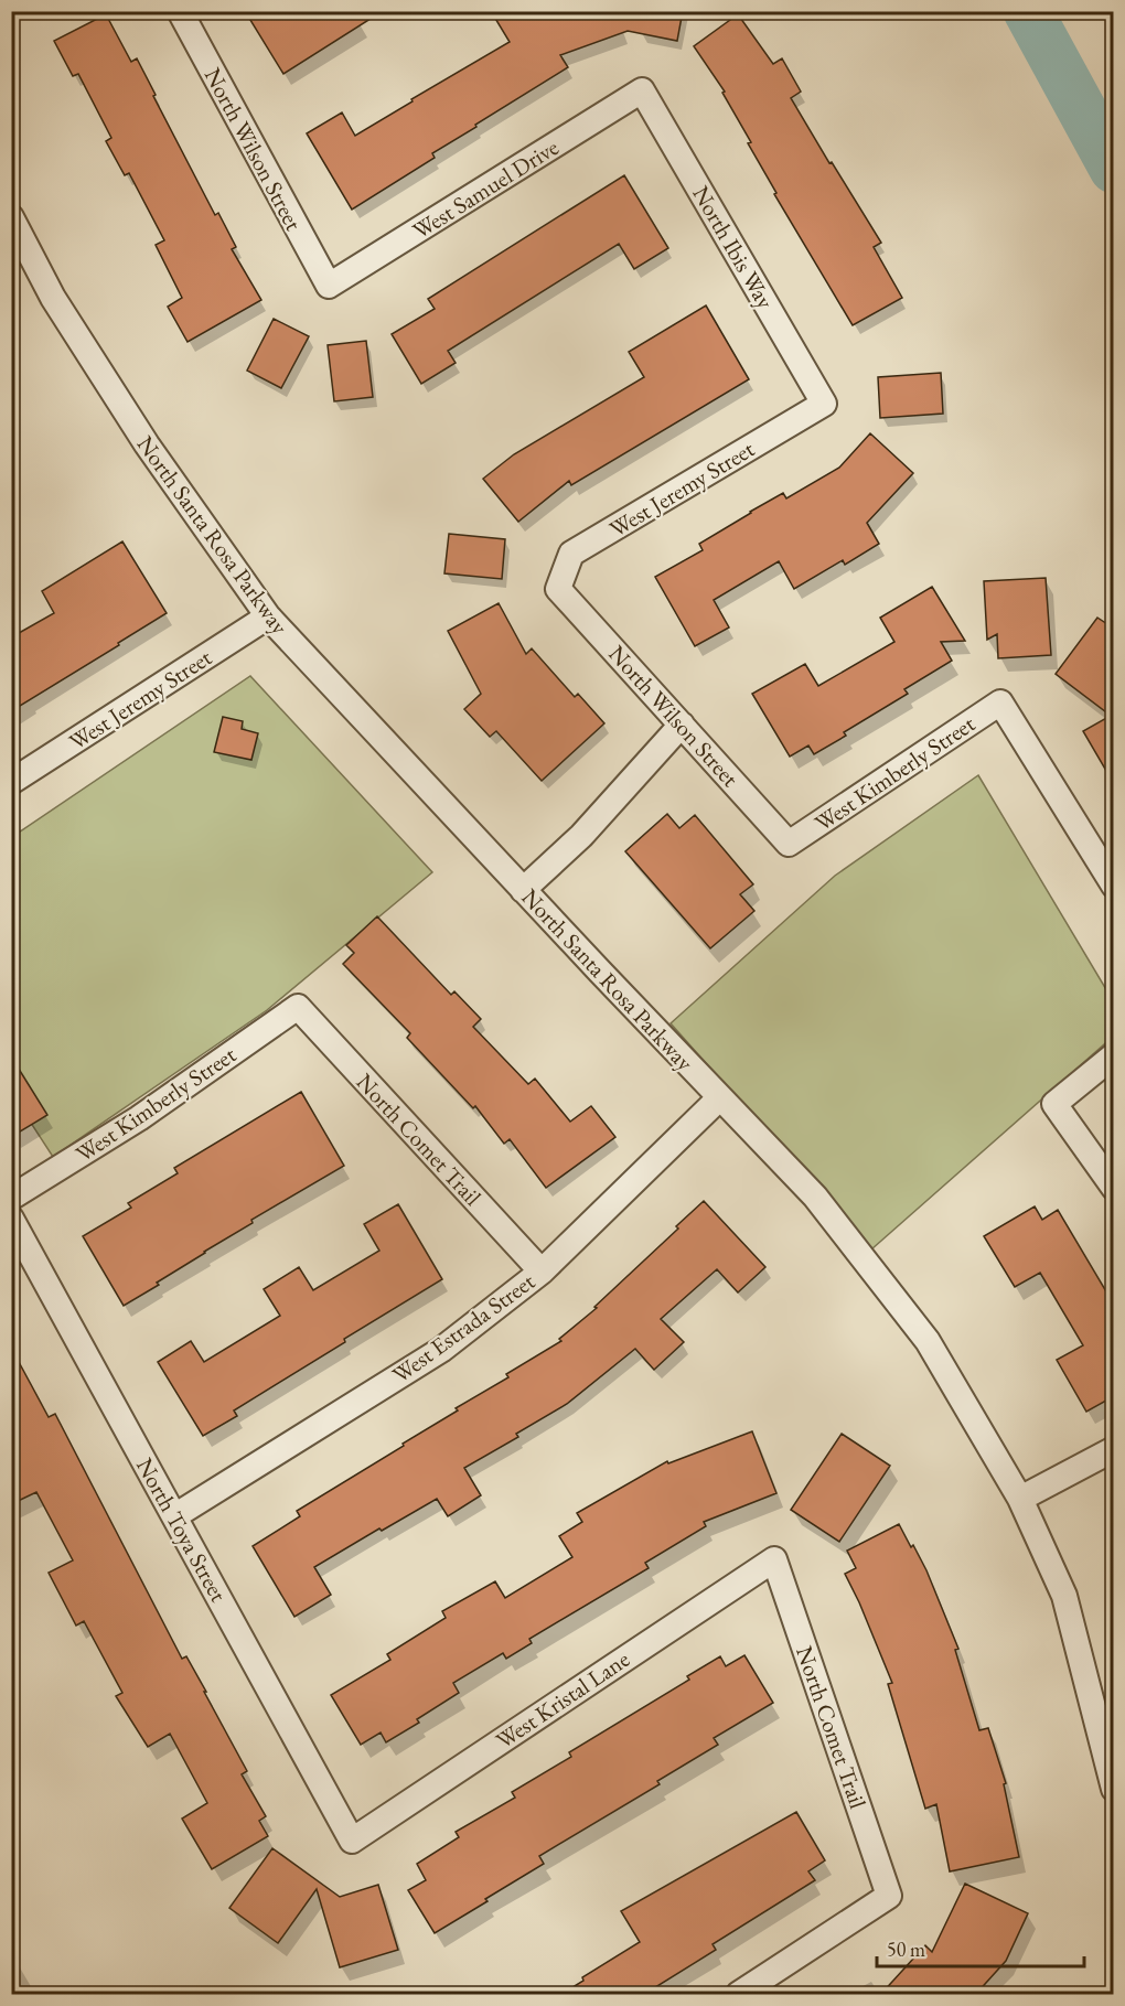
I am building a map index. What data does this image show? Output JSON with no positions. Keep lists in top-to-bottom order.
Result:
{
  "streets": {
    "street": [
      "North Wilson Street",
      "West Samuel Drive",
      "North Ibis Way",
      "West Jeremy Street",
      "North Santa Rosa Parkway",
      "West Kimberly Street",
      "North Comet Trail",
      "West Estrada Street",
      "North Toya Street",
      "West Kristal Lane"
    ]
  },
  "crossings": [
    ["North Wilson Street", "West Samuel Drive"],
    ["North Wilson Street", "West Jeremy Street"],
    ["North Wilson Street", "West Kimberly Street"],
    ["West Samuel Drive", "North Ibis Way"],
    ["North Ibis Way", "West Jeremy Street"],
    ["West Jeremy Street", "North Santa Rosa Parkway"],
    ["North Santa Rosa Parkway", "West Estrada Street"],
    ["West Kimberly Street", "North Comet Trail"],
    ["North Comet Trail", "West Estrada Street"],
    ["North Comet Trail", "West Kristal Lane"],
    ["West Estrada Street", "North Toya Street"],
    ["North Toya Street", "West Kristal Lane"]
  ],
  "scale_bar": "50 m"
}
